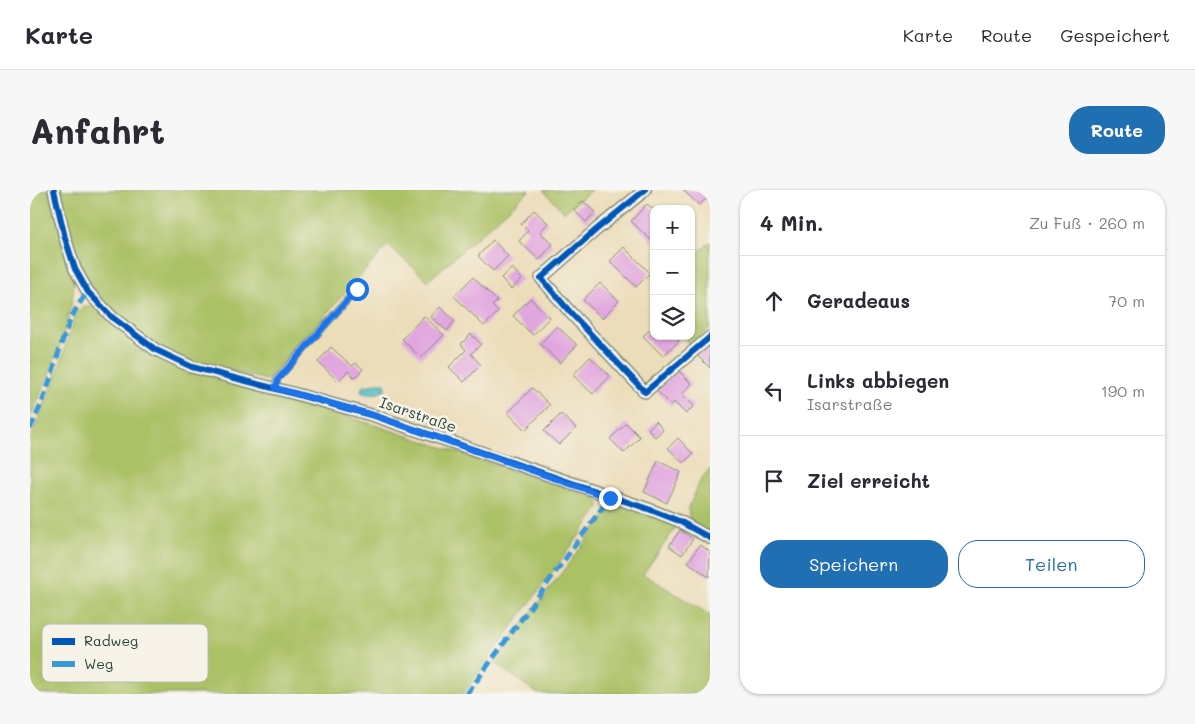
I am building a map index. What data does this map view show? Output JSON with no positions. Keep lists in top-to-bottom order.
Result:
{
  "streets": {
    "street": ["Isarstraße"]
  },
  "legend": ["Radweg", "Weg"],
  "page": {
    "header": "Karte",
    "nav": ["Karte", "Route", "Gespeichert"],
    "buttons": [
      "Route",
      ["Speichern", "Teilen"]
    ],
    "title": "Anfahrt",
    "heading": ["4 Min.", "Zu Fuß · 260 m"],
    "map_buttons": ["+", "−"],
    "list": [
      ["Geradeaus", "70 m"],
      ["Links abbiegen", "Isarstraße", "190 m"],
      "Ziel erreicht"
    ]
  }
}
